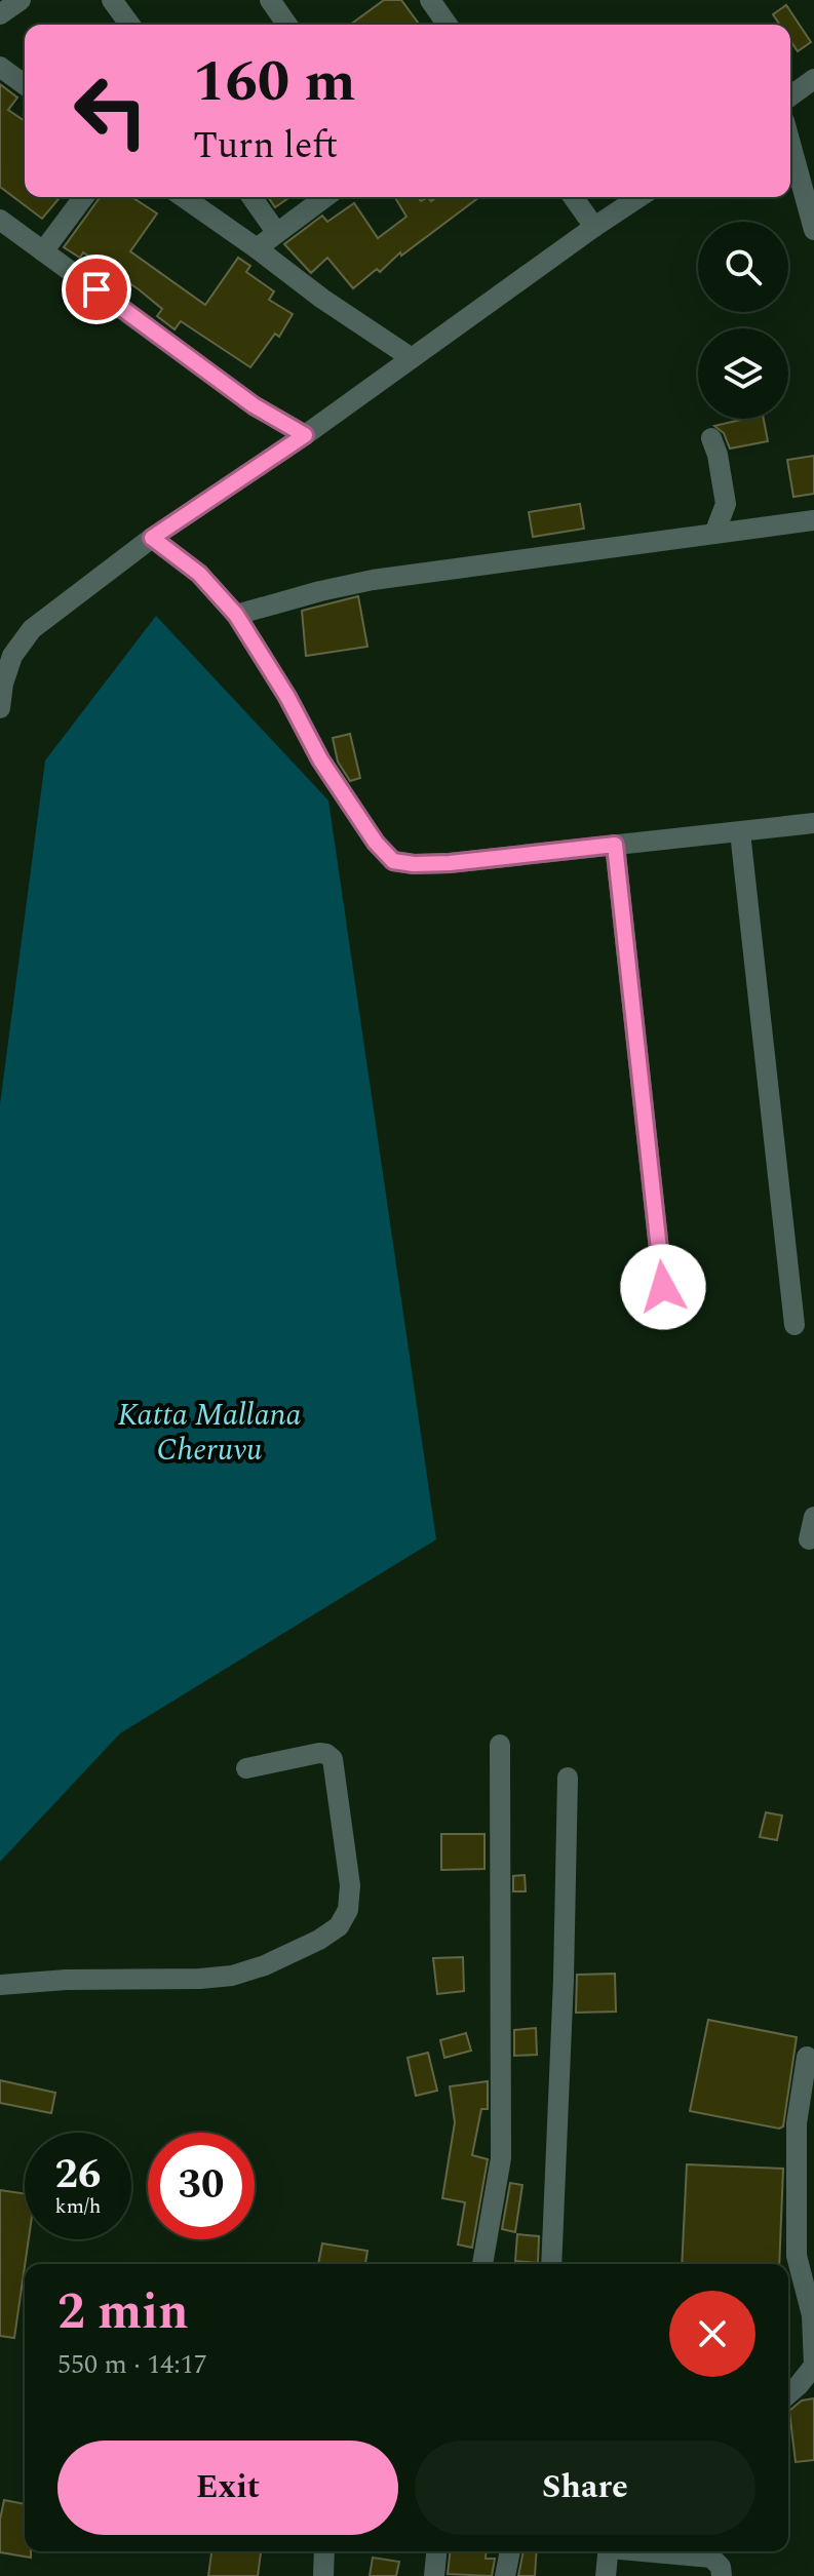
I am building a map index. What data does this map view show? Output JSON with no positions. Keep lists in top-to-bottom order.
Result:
{
  "water": ["Katta Mallana Cheruvu"],
  "page": {
    "turn": ["160 m", "Turn left"],
    "speed": "26 km/h",
    "limit": "30",
    "heading": ["2 min", "550 m · 14:17"],
    "buttons": ["Exit", "Share"]
  }
}
